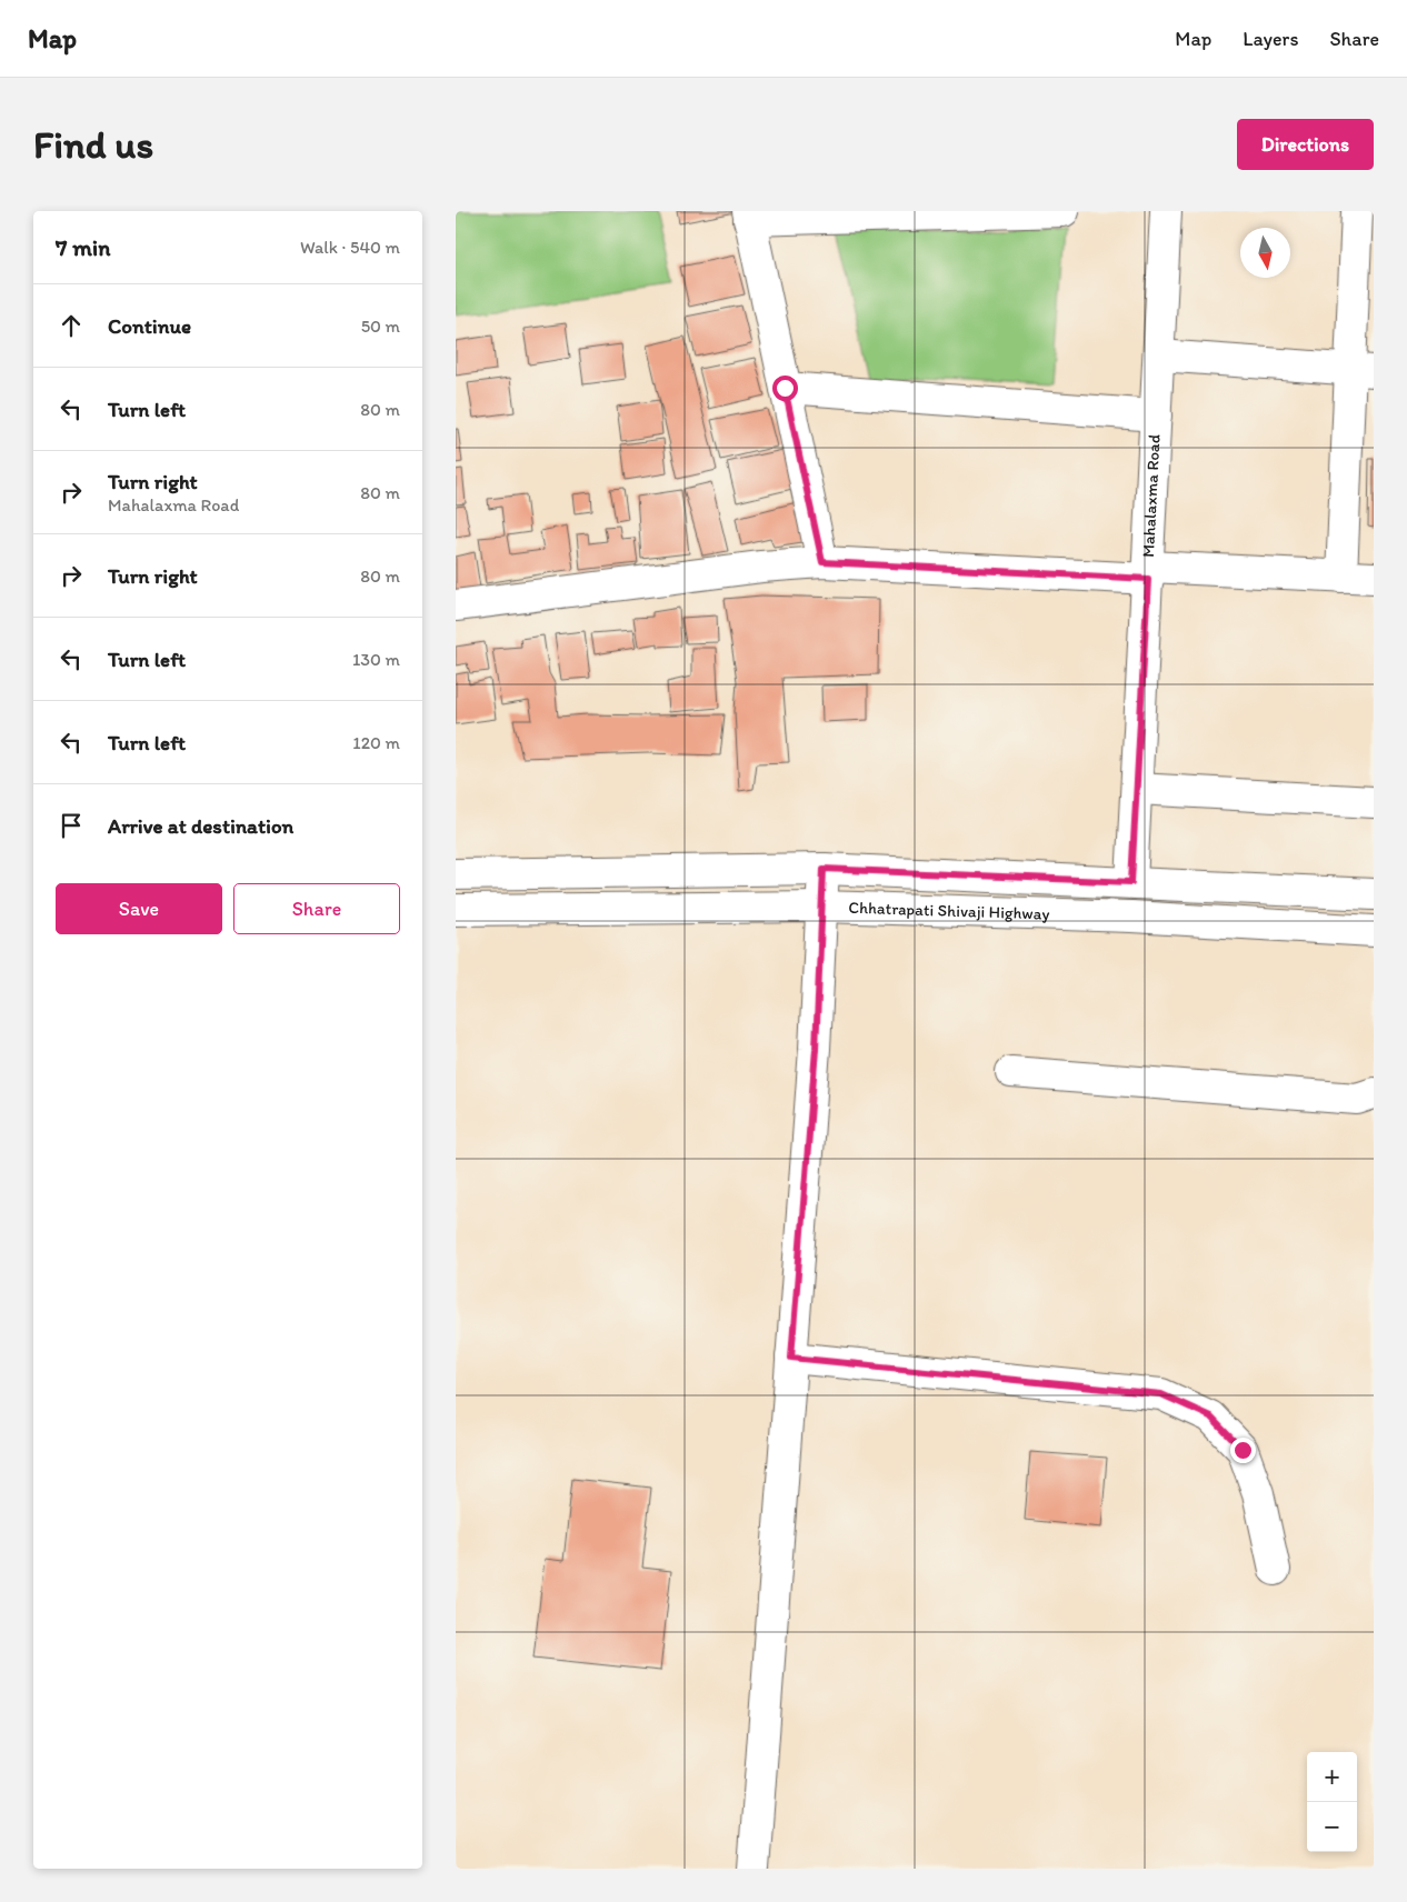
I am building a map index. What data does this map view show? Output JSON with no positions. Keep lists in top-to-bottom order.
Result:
{
  "streets": {
    "street": ["Mahalaxma Road", "Chhatrapati Shivaji Highway"]
  },
  "north": "bottom",
  "page": {
    "header": "Map",
    "nav": ["Map", "Layers", "Share"],
    "buttons": [
      "Directions",
      ["Save", "Share"]
    ],
    "title": "Find us",
    "heading": ["7 min", "Walk · 540 m"],
    "list": [
      ["Continue", "50 m"],
      ["Turn left", "80 m"],
      ["Turn right", "Mahalaxma Road", "80 m"],
      ["Turn right", "80 m"],
      ["Turn left", "130 m"],
      ["Turn left", "120 m"],
      "Arrive at destination"
    ],
    "map_buttons": ["+", "−"]
  }
}
